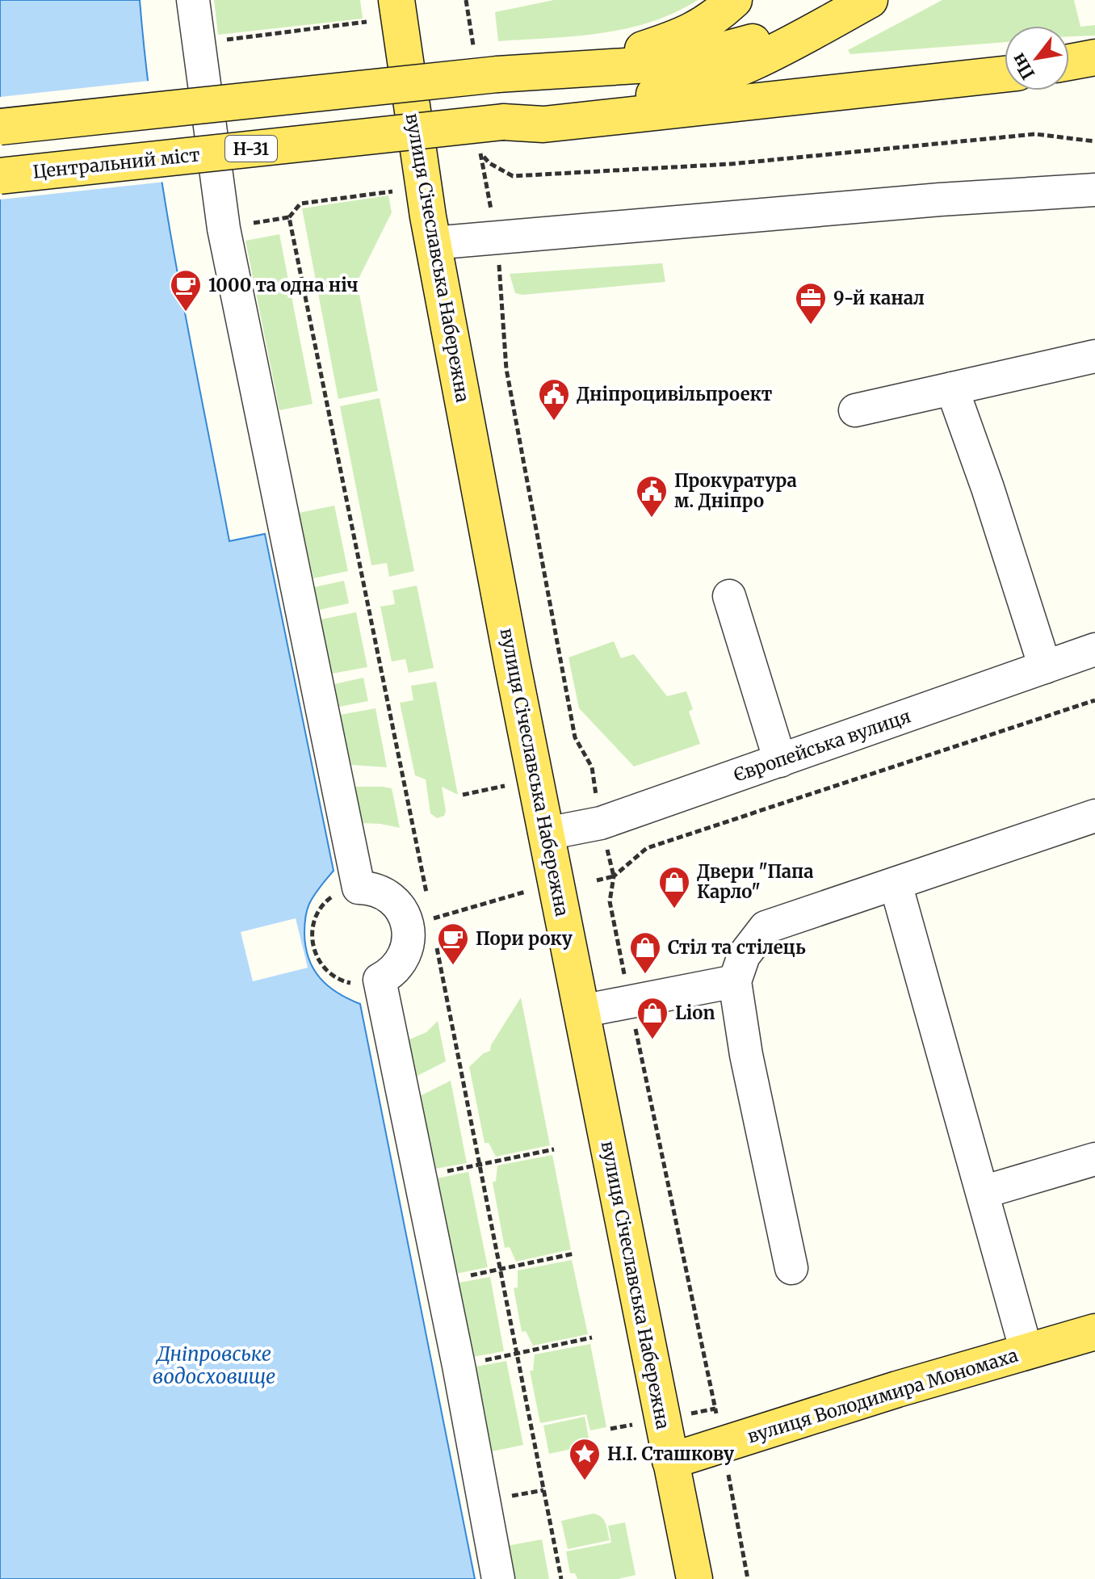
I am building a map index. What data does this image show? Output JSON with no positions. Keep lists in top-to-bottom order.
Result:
{
  "streets": {
    "main road": [
      "Н-31",
      "Центральний міст",
      "вулиця Січеславська Набережна",
      "вулиця Володимира Мономаха"
    ],
    "street": ["Європейська вулиця"]
  },
  "crossings": [
    ["Н-31", "Центральний міст"],
    ["вулиця Січеславська Набережна", "Європейська вулиця"],
    ["вулиця Січеславська Набережна", "вулиця Володимира Мономаха"]
  ],
  "water": ["Дніпровське водосховище"],
  "places": {
    "cafe": ["1000 та одна ніч", "Пори року"],
    "office": ["9-й канал"],
    "public building": ["Дніпроцивільпроект", "Прокуратура м. Дніпро"],
    "shop": ["Двери \"Папа Карло\"", "Стіл та стілець", "Lion"],
    "place": ["Н.І. Сташкову"]
  },
  "north": "bottom left"
}
